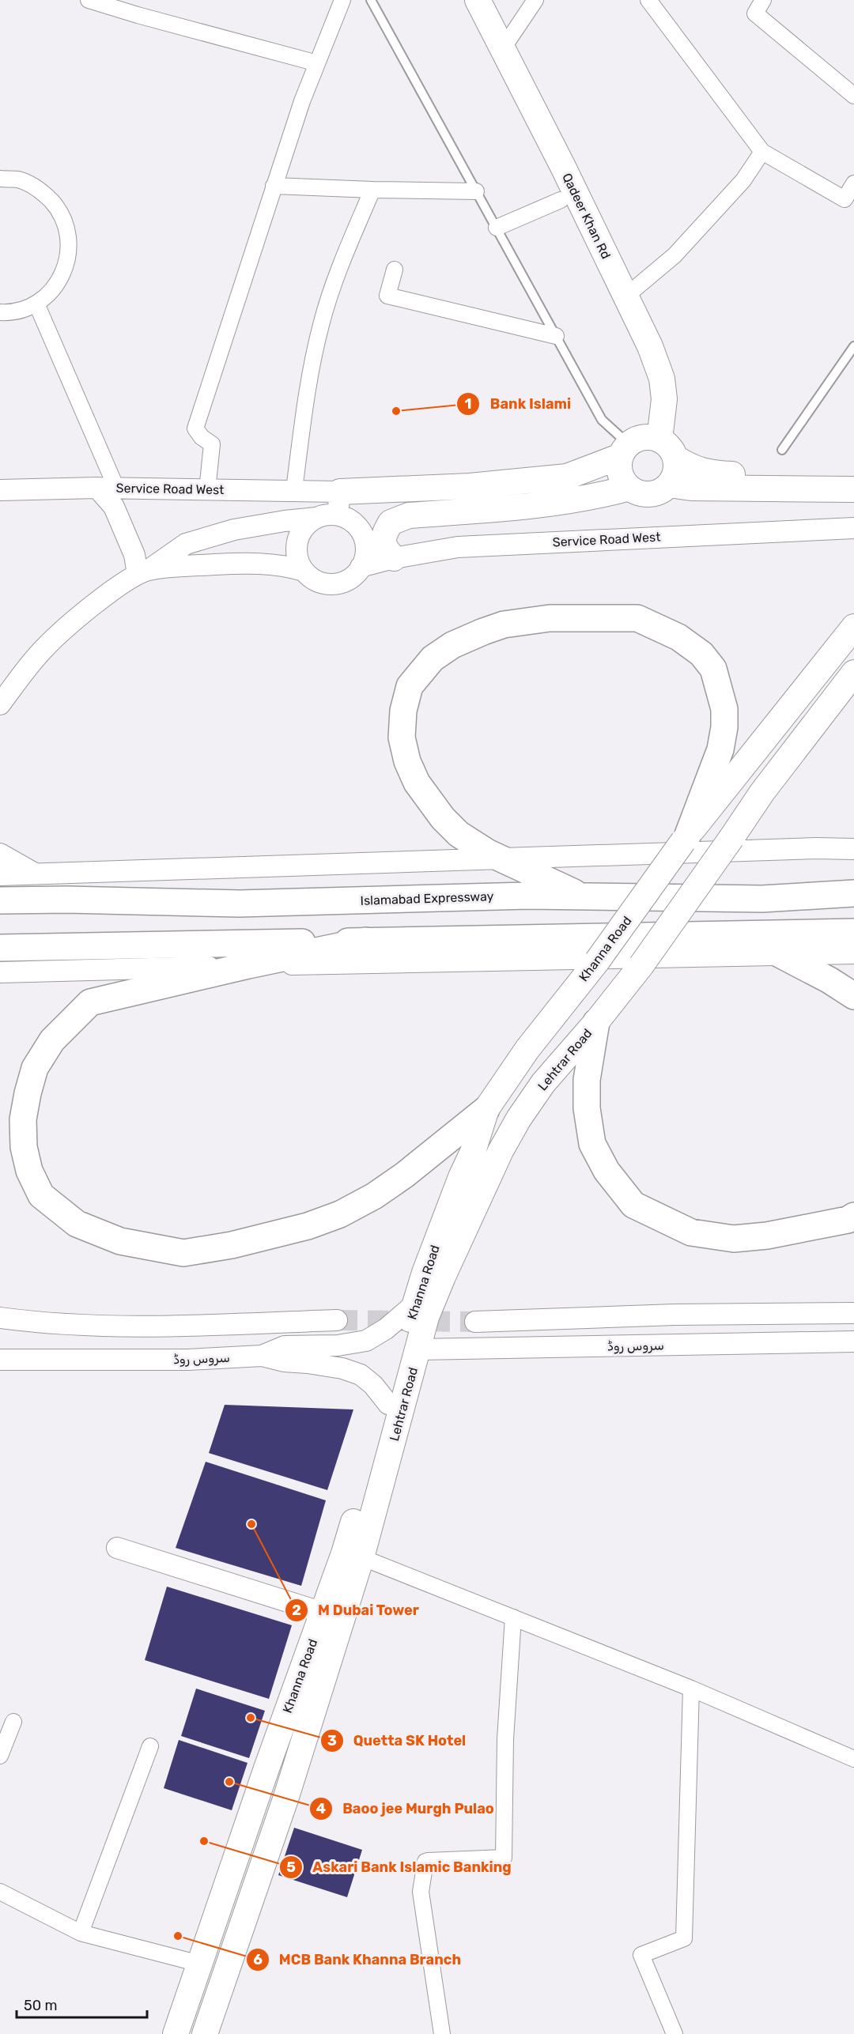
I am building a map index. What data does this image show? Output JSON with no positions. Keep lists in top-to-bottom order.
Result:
{
  "streets": {
    "highway": ["Islamabad Expressway"],
    "main road": ["Qadeer Khan Rd", "Khanna Road", "Lehtrar Road"],
    "street": ["Service Road West", "سروس روڈ"]
  },
  "crossings": [
    ["Khanna Road", "سروس روڈ"],
    ["Lehtrar Road", "سروس روڈ"]
  ],
  "places": [
    "Bank Islami",
    "M Dubai Tower",
    "Quetta SK Hotel",
    "Baoo jee Murgh Pulao",
    "Askari Bank Islamic Banking",
    "MCB Bank Khanna Branch"
  ],
  "scale_bar": "50 m"
}
